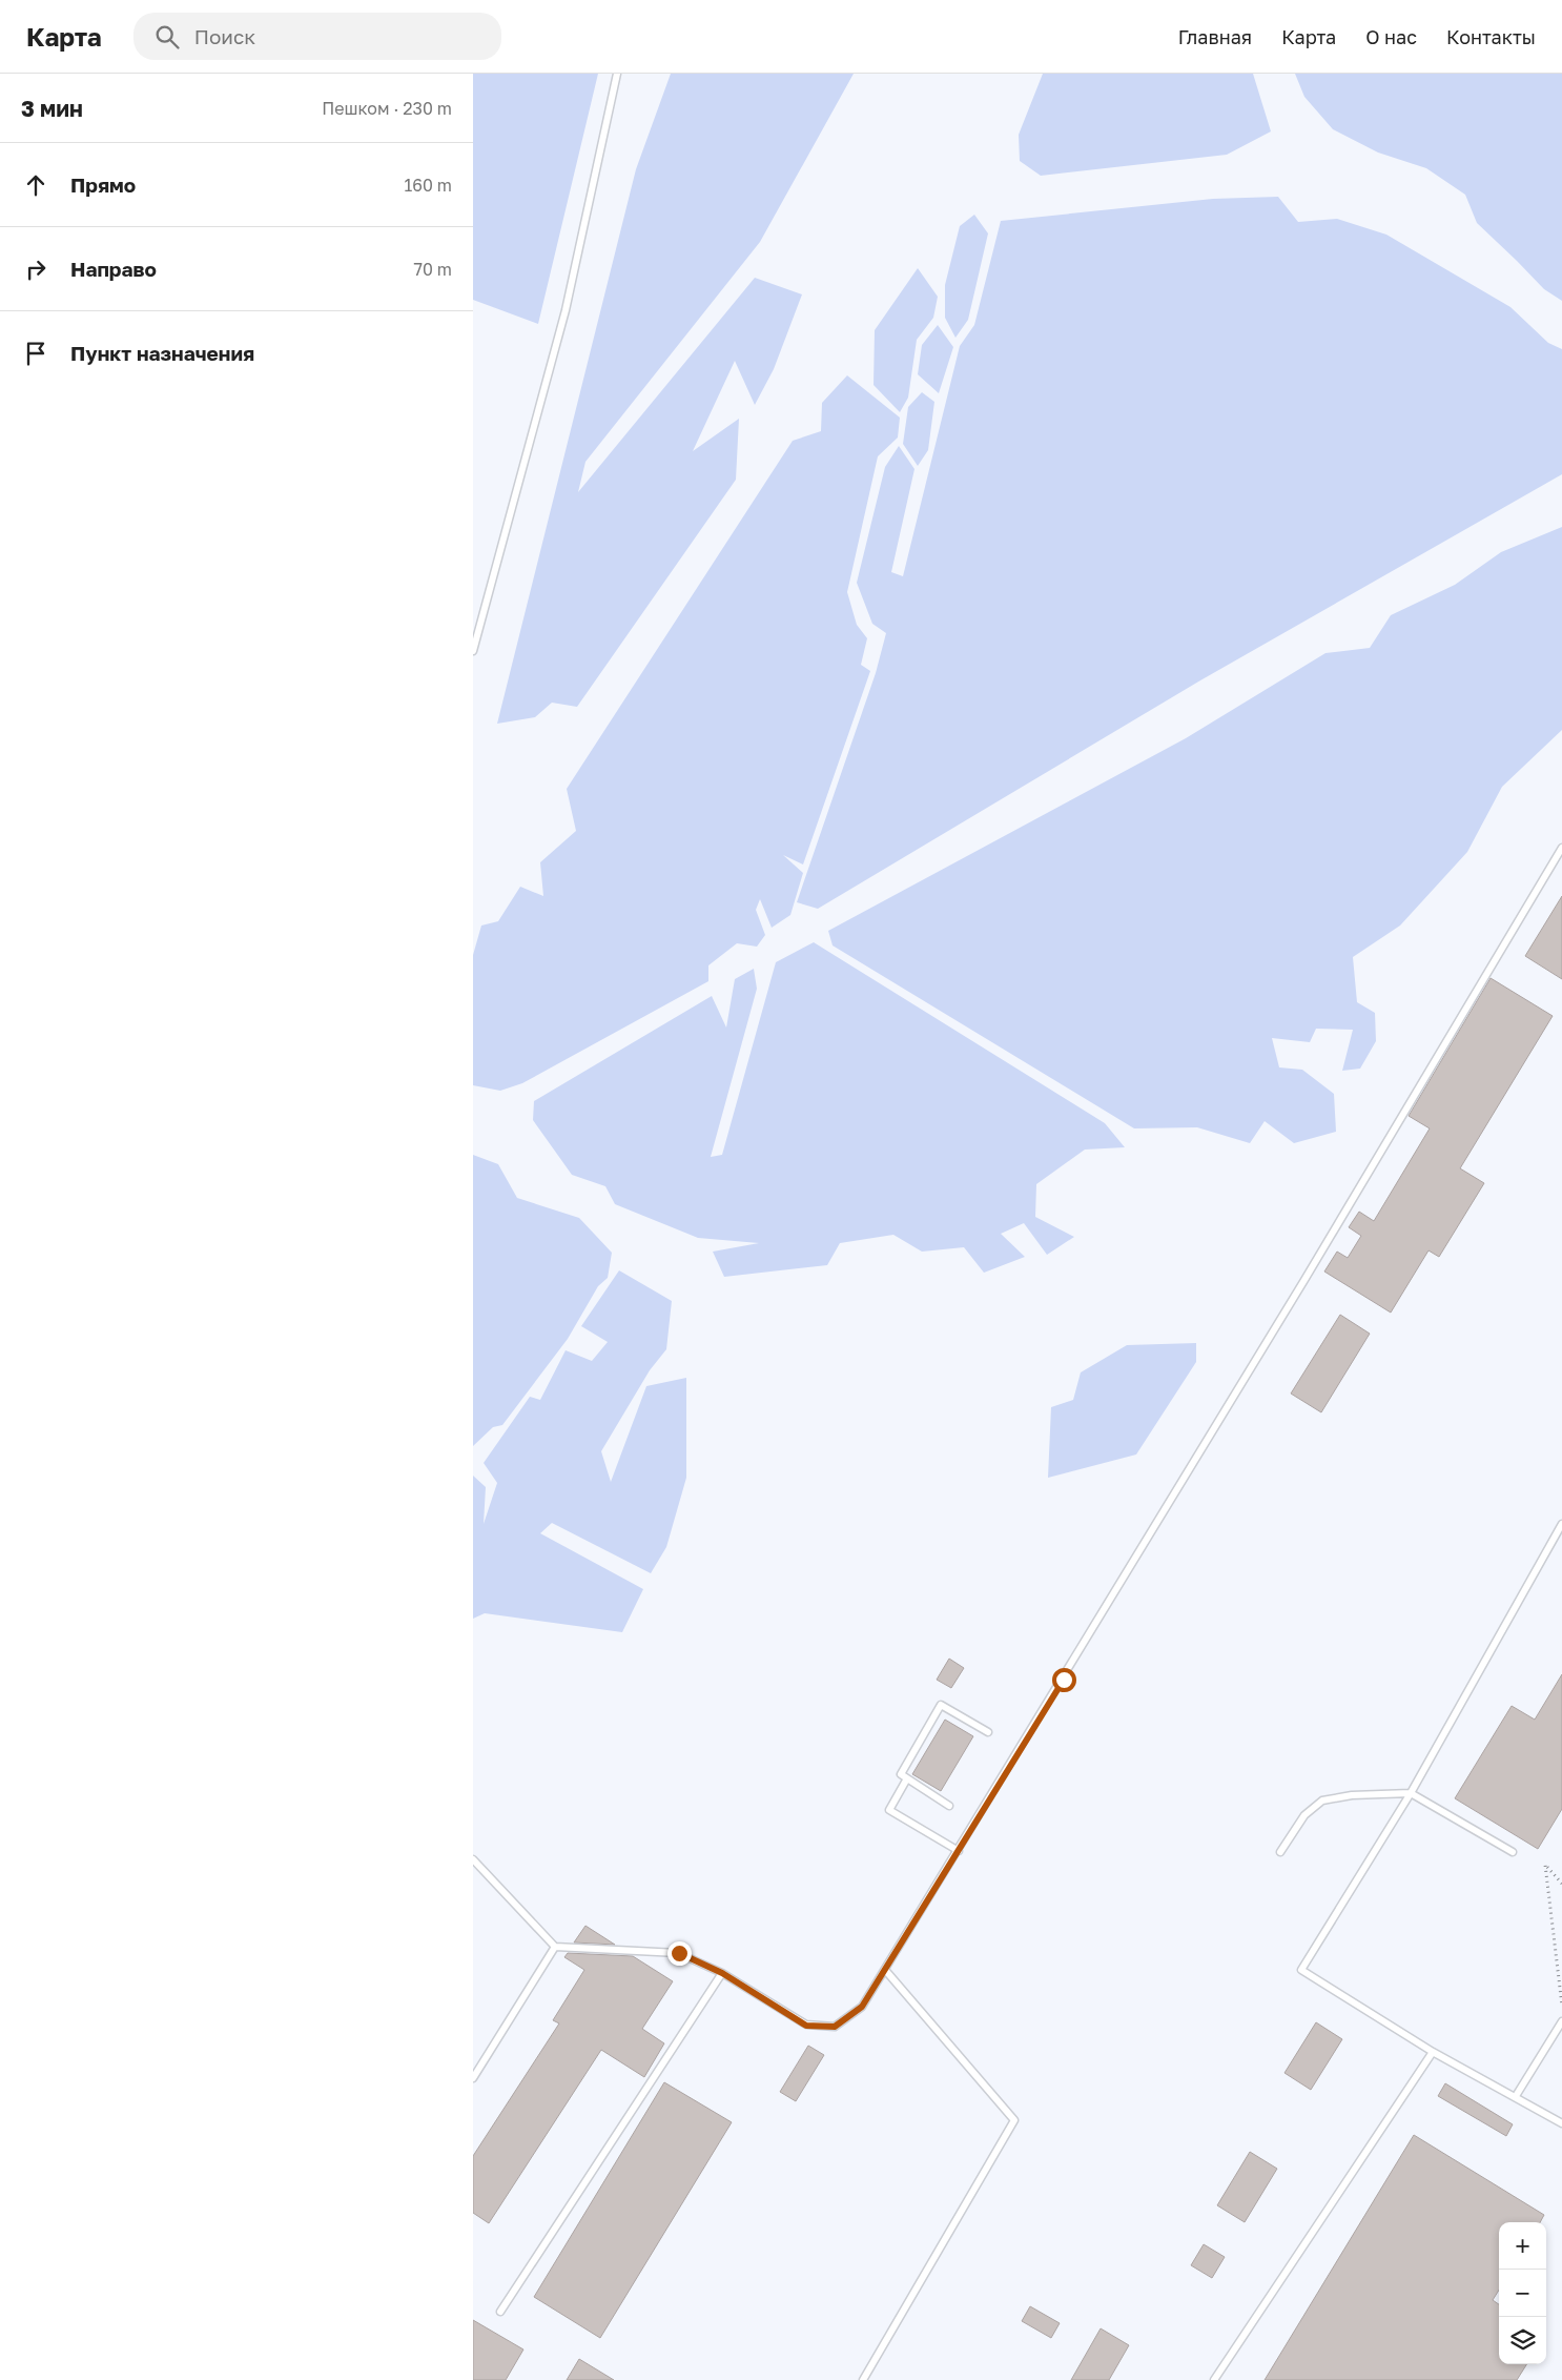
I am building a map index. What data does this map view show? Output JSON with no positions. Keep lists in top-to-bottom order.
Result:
{
  "page": {
    "header": "Карта",
    "search": "Поиск",
    "nav": [
      "Главная",
      "Карта",
      "О нас",
      "Контакты"
    ],
    "heading": ["3 мин", "Пешком · 230 m"],
    "list": [
      ["Прямо", "160 m"],
      ["Направо", "70 m"],
      "Пункт назначения"
    ],
    "map_buttons": ["+", "−"]
  }
}
